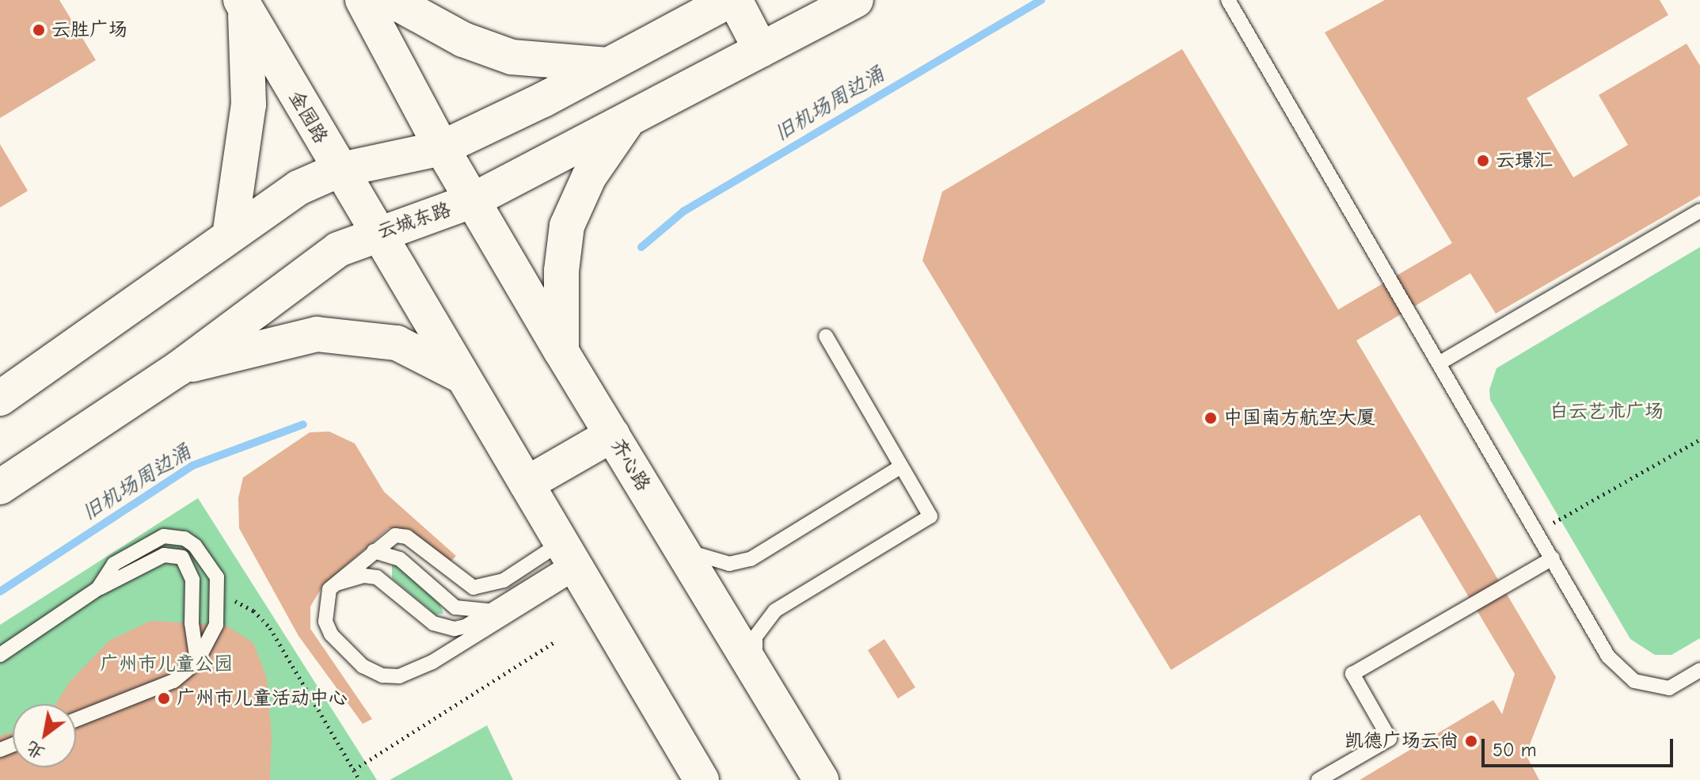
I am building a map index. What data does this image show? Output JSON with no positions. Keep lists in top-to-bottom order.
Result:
{
  "streets": {
    "main road": ["金园路", "云城东路", "齐心路"]
  },
  "crossings": [
    ["金园路", "云城东路"],
    ["云城东路", "齐心路"]
  ],
  "water": ["旧机场周边涌"],
  "parks": ["白云艺术广场", "广州市儿童公园"],
  "places": [
    "云胜广场",
    "云璟汇",
    "中国南方航空大厦",
    "广州市儿童活动中心",
    "凯德广场云尚"
  ],
  "scale_bar": "50 m",
  "north": "bottom left"
}
